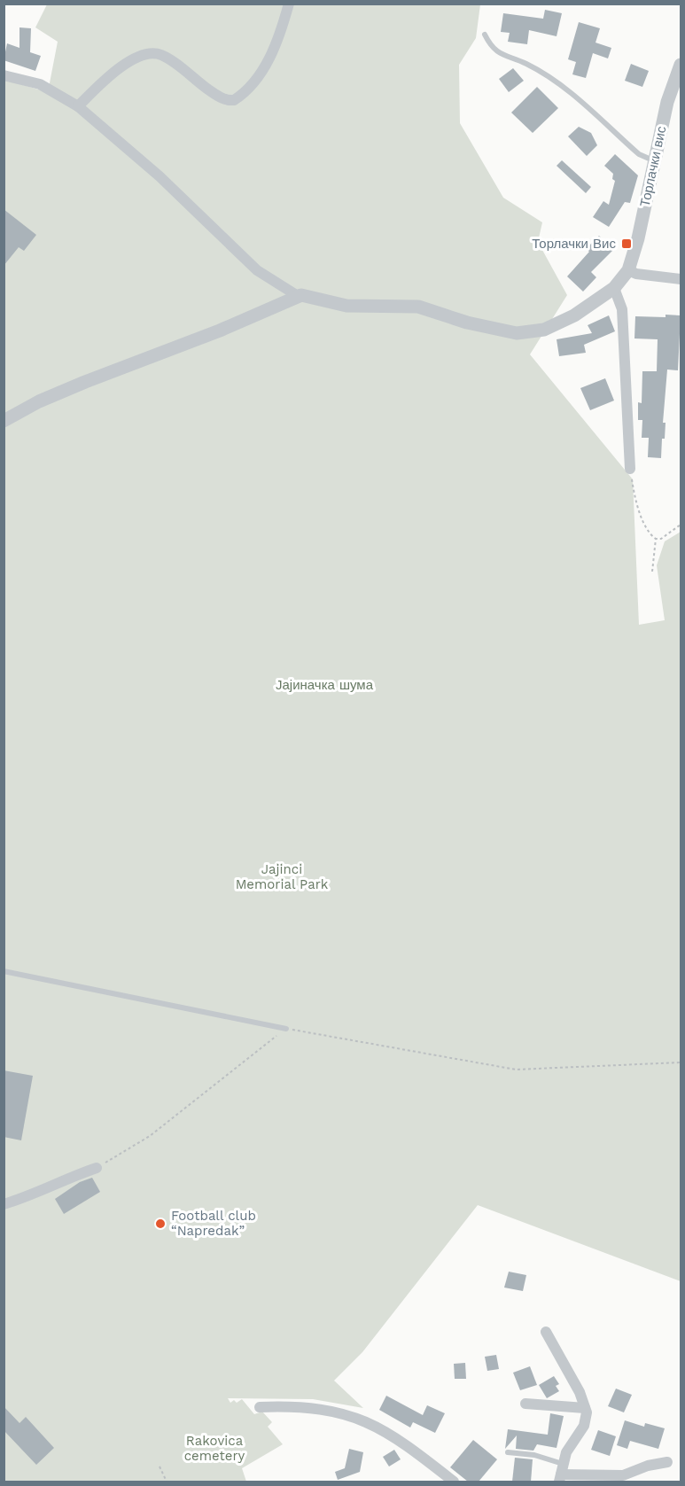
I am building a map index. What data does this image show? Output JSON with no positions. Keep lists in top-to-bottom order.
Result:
{
  "streets": {
    "street": ["Торлачки вис"]
  },
  "parks": ["Јајиначка шума", "Jajinci Memorial Park", "Rakovica cemetery"],
  "places": {
    "transit": ["Торлачки Вис"],
    "other": ["Football club “Napredak”"]
  }
}
